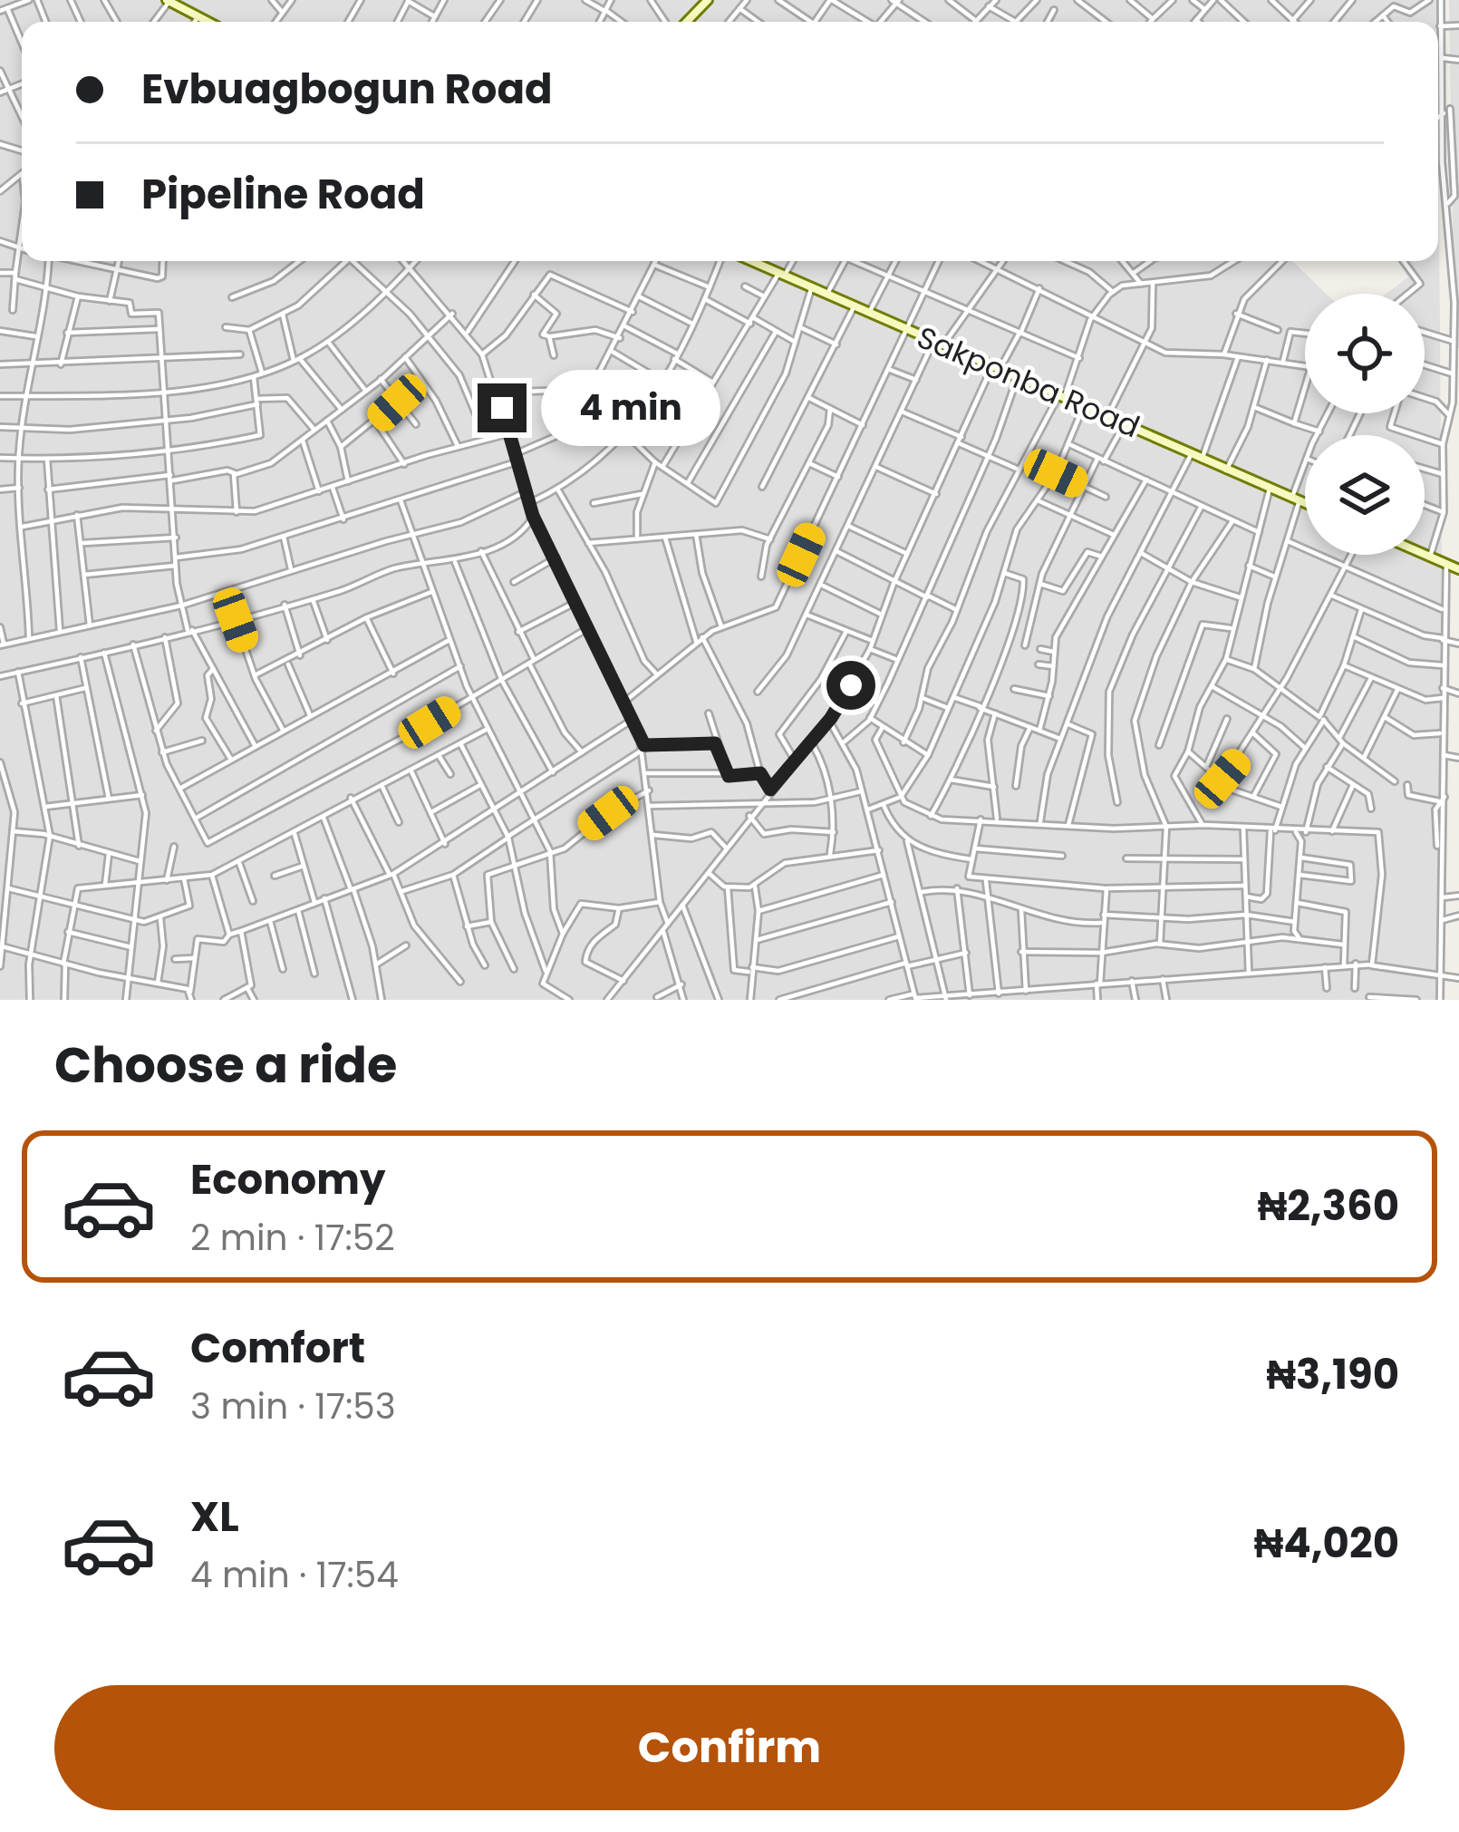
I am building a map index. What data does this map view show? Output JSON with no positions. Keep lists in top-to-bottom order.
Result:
{
  "streets": {
    "main road": ["Sakponba Road"]
  },
  "page": {
    "banner": ["Evbuagbogun Road", "Pipeline Road"],
    "bubble": "4 min",
    "heading": "Choose a ride",
    "list": [
      {
        "name": "Economy",
        "note": "2 min · 17:52",
        "value": "₦2,360"
      },
      {
        "name": "Comfort",
        "note": "3 min · 17:53",
        "value": "₦3,190"
      },
      {
        "name": "XL",
        "note": "4 min · 17:54",
        "value": "₦4,020"
      }
    ],
    "buttons": "Confirm"
  }
}
